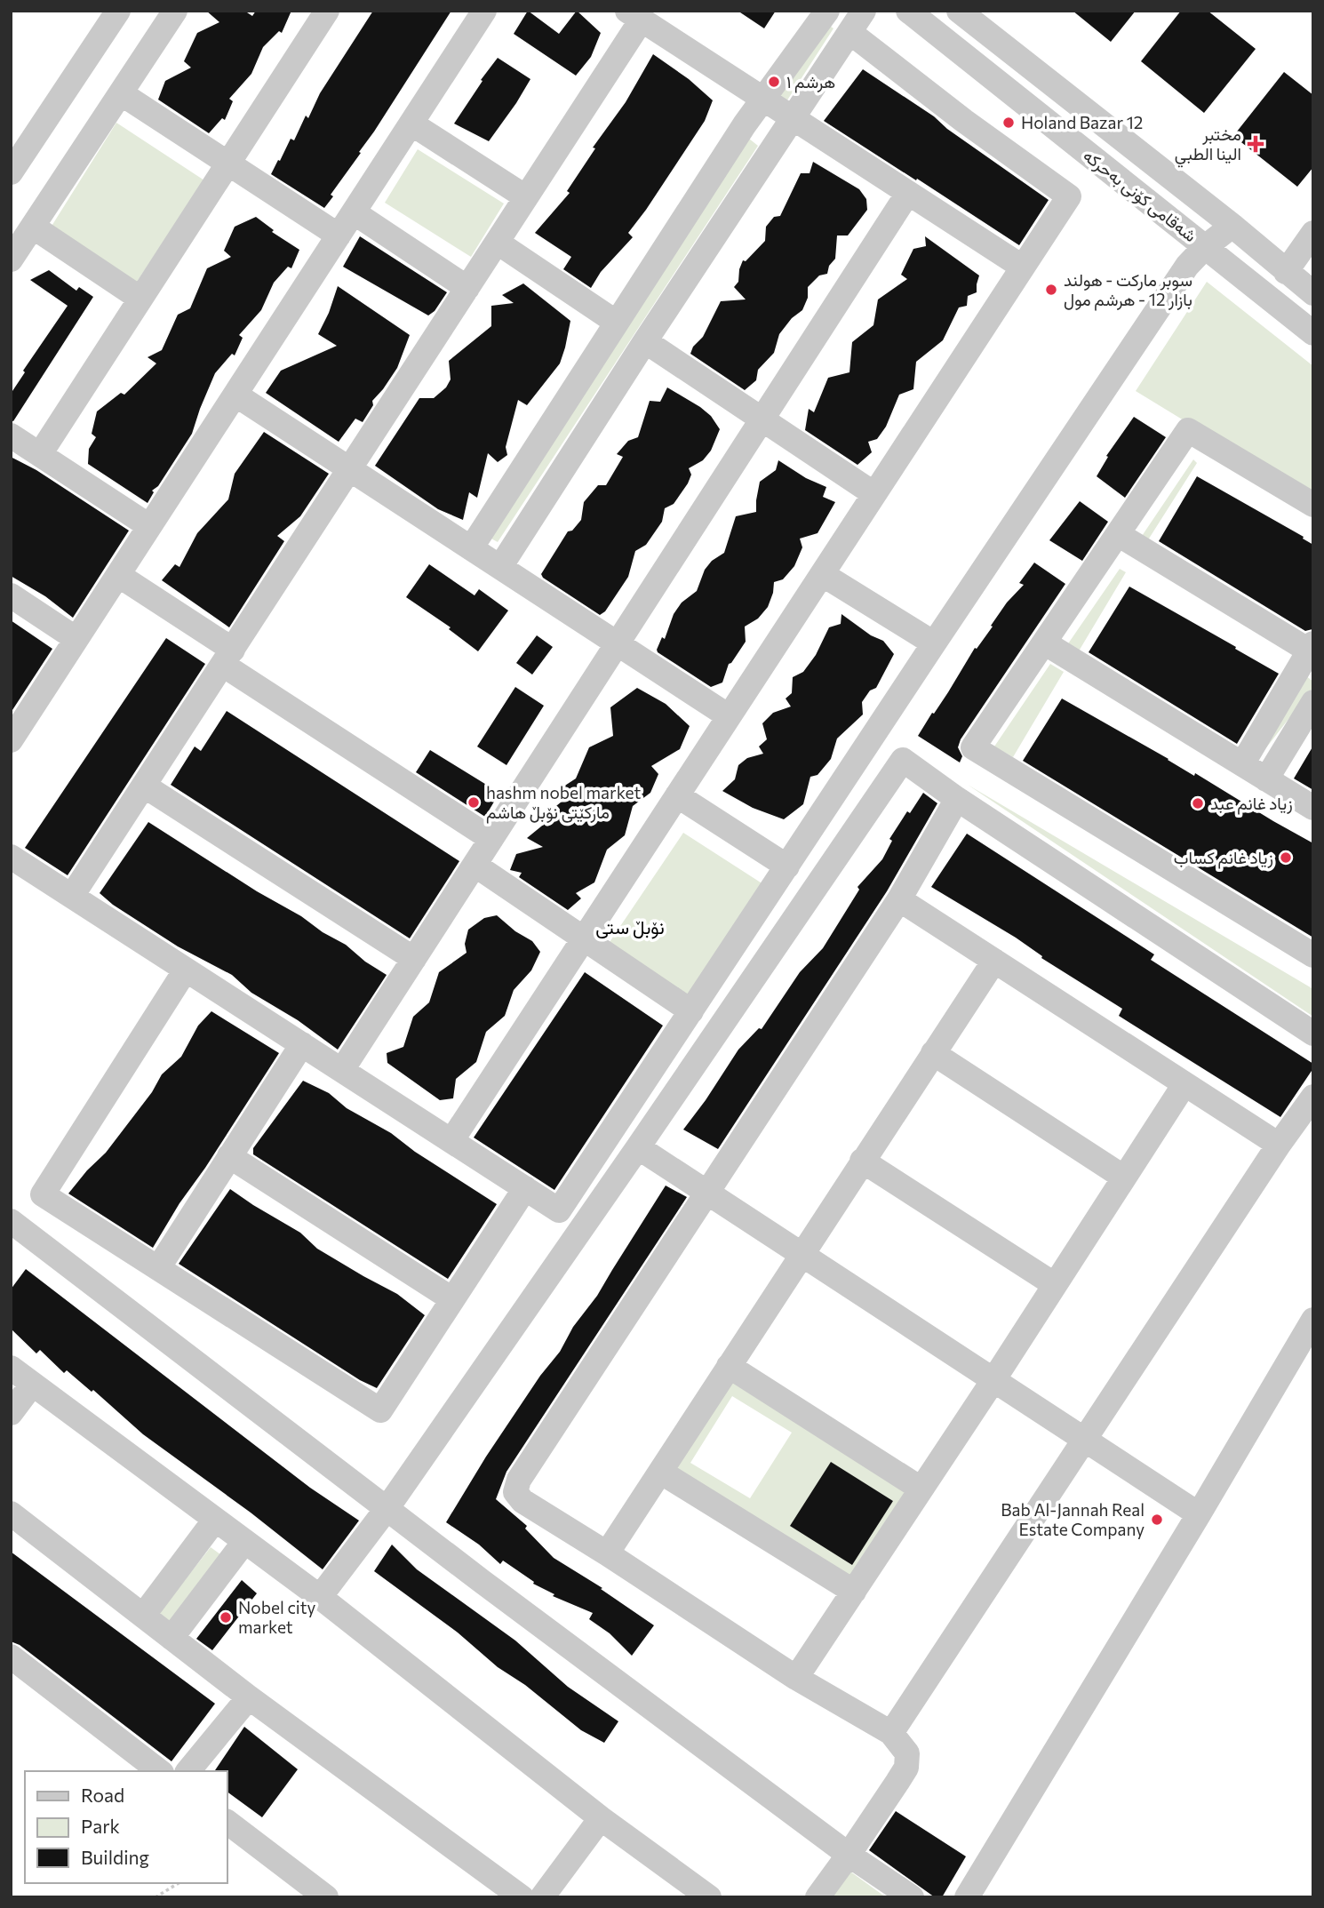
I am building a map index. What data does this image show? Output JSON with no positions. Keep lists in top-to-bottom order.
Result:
{
  "streets": {
    "street": ["شەقامی کۆنی بەحرکە"]
  },
  "districts": ["نۆبڵ ستی"],
  "places": {
    "other": [
      "هرشم ١",
      "Holand Bazar 12",
      "سوبر ماركت - هولند بازار 12 - هرشم مول",
      "hashm nobel market مارکێتی نۆبڵ هاشم",
      "زياد غانم عبد",
      "زياد غانم كساب",
      "Bab Al-Jannah Real Estate Company",
      "Nobel city market"
    ],
    "health": ["مختبر الينا الطبي"]
  },
  "legend": ["Road", "Park", "Building"]
}
